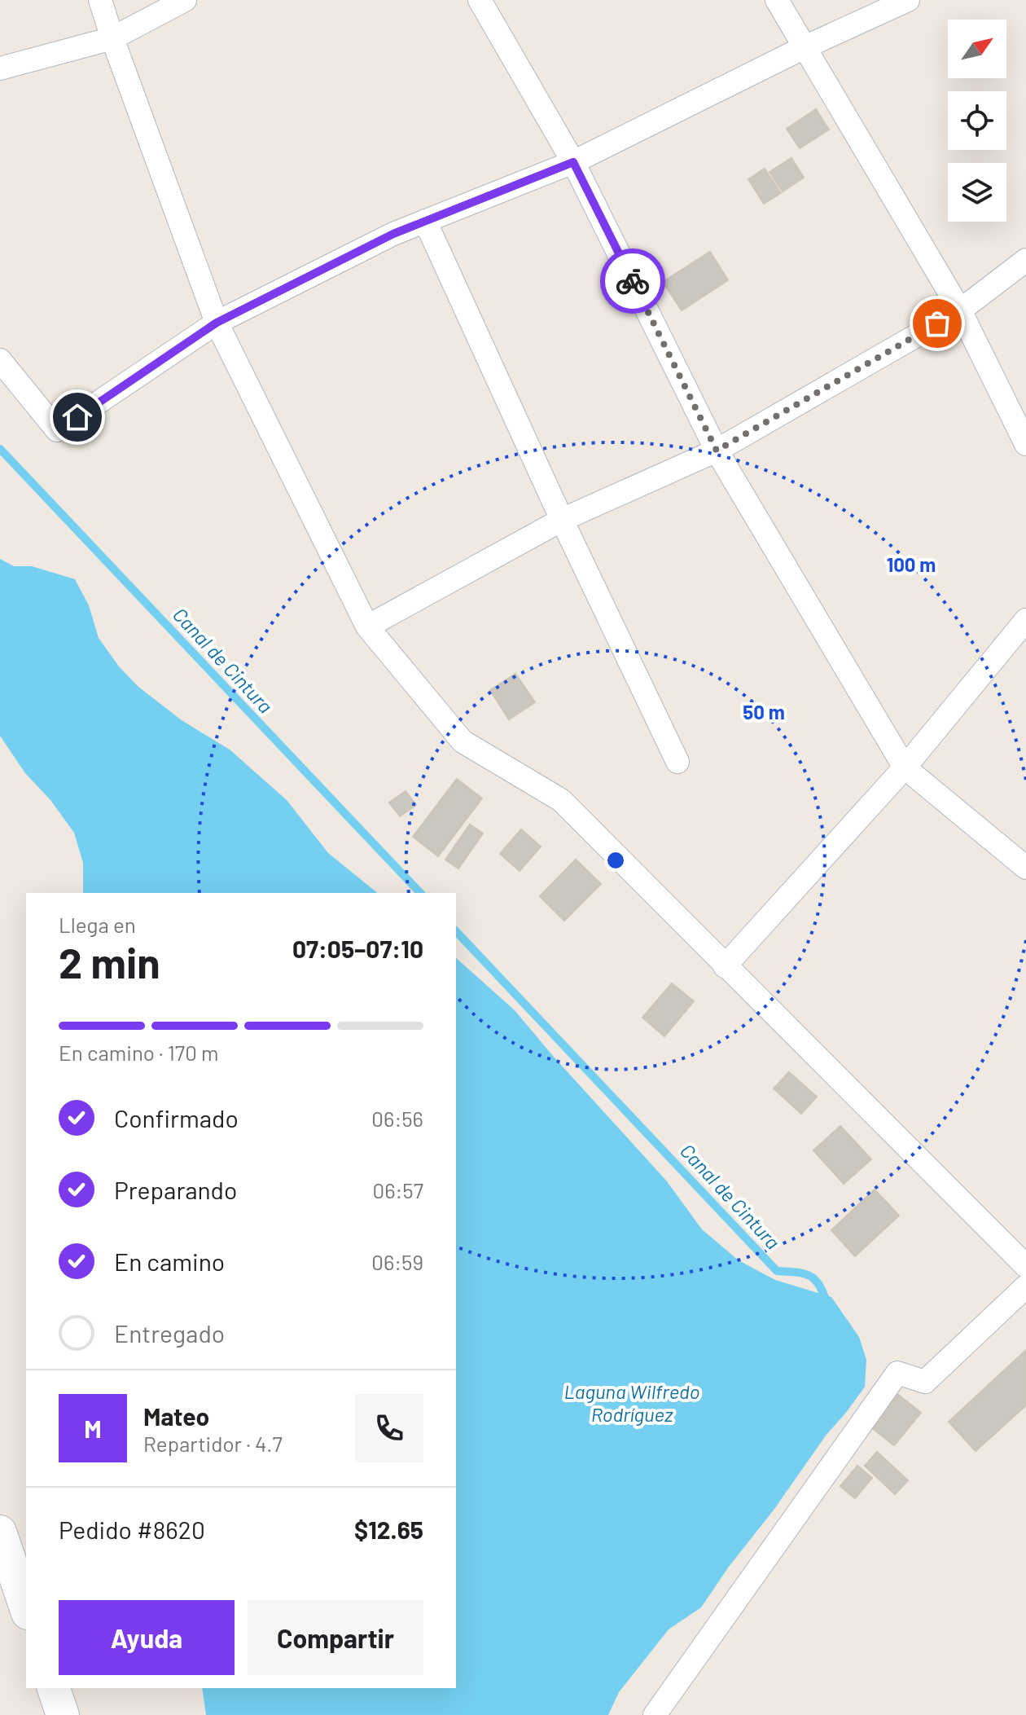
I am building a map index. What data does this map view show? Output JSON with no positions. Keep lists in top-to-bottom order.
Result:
{
  "water": ["Canal de Cintura", "Laguna Wilfredo Rodríguez"],
  "north": "top right",
  "page": {
    "heading": ["2 min", "Llega en", "07:05–07:10"],
    "panel": [
      "Mateo",
      "Repartidor · 4.7",
      "Pedido #8620",
      "$12.65"
    ],
    "bar": "En camino · 170 m",
    "list": [
      ["Confirmado", "06:56"],
      ["Preparando", "06:57"],
      ["En camino", "06:59"],
      "Entregado"
    ],
    "round": "M",
    "buttons": ["Ayuda", "Compartir"]
  },
  "rings": ["100 m", "50 m"]
}
